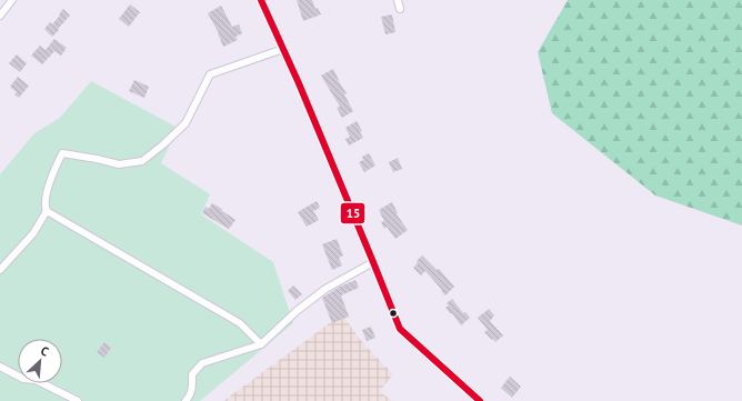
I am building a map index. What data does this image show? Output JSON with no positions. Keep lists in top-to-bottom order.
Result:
{
  "lines": ["transit line 15"],
  "north": "top right"
}
